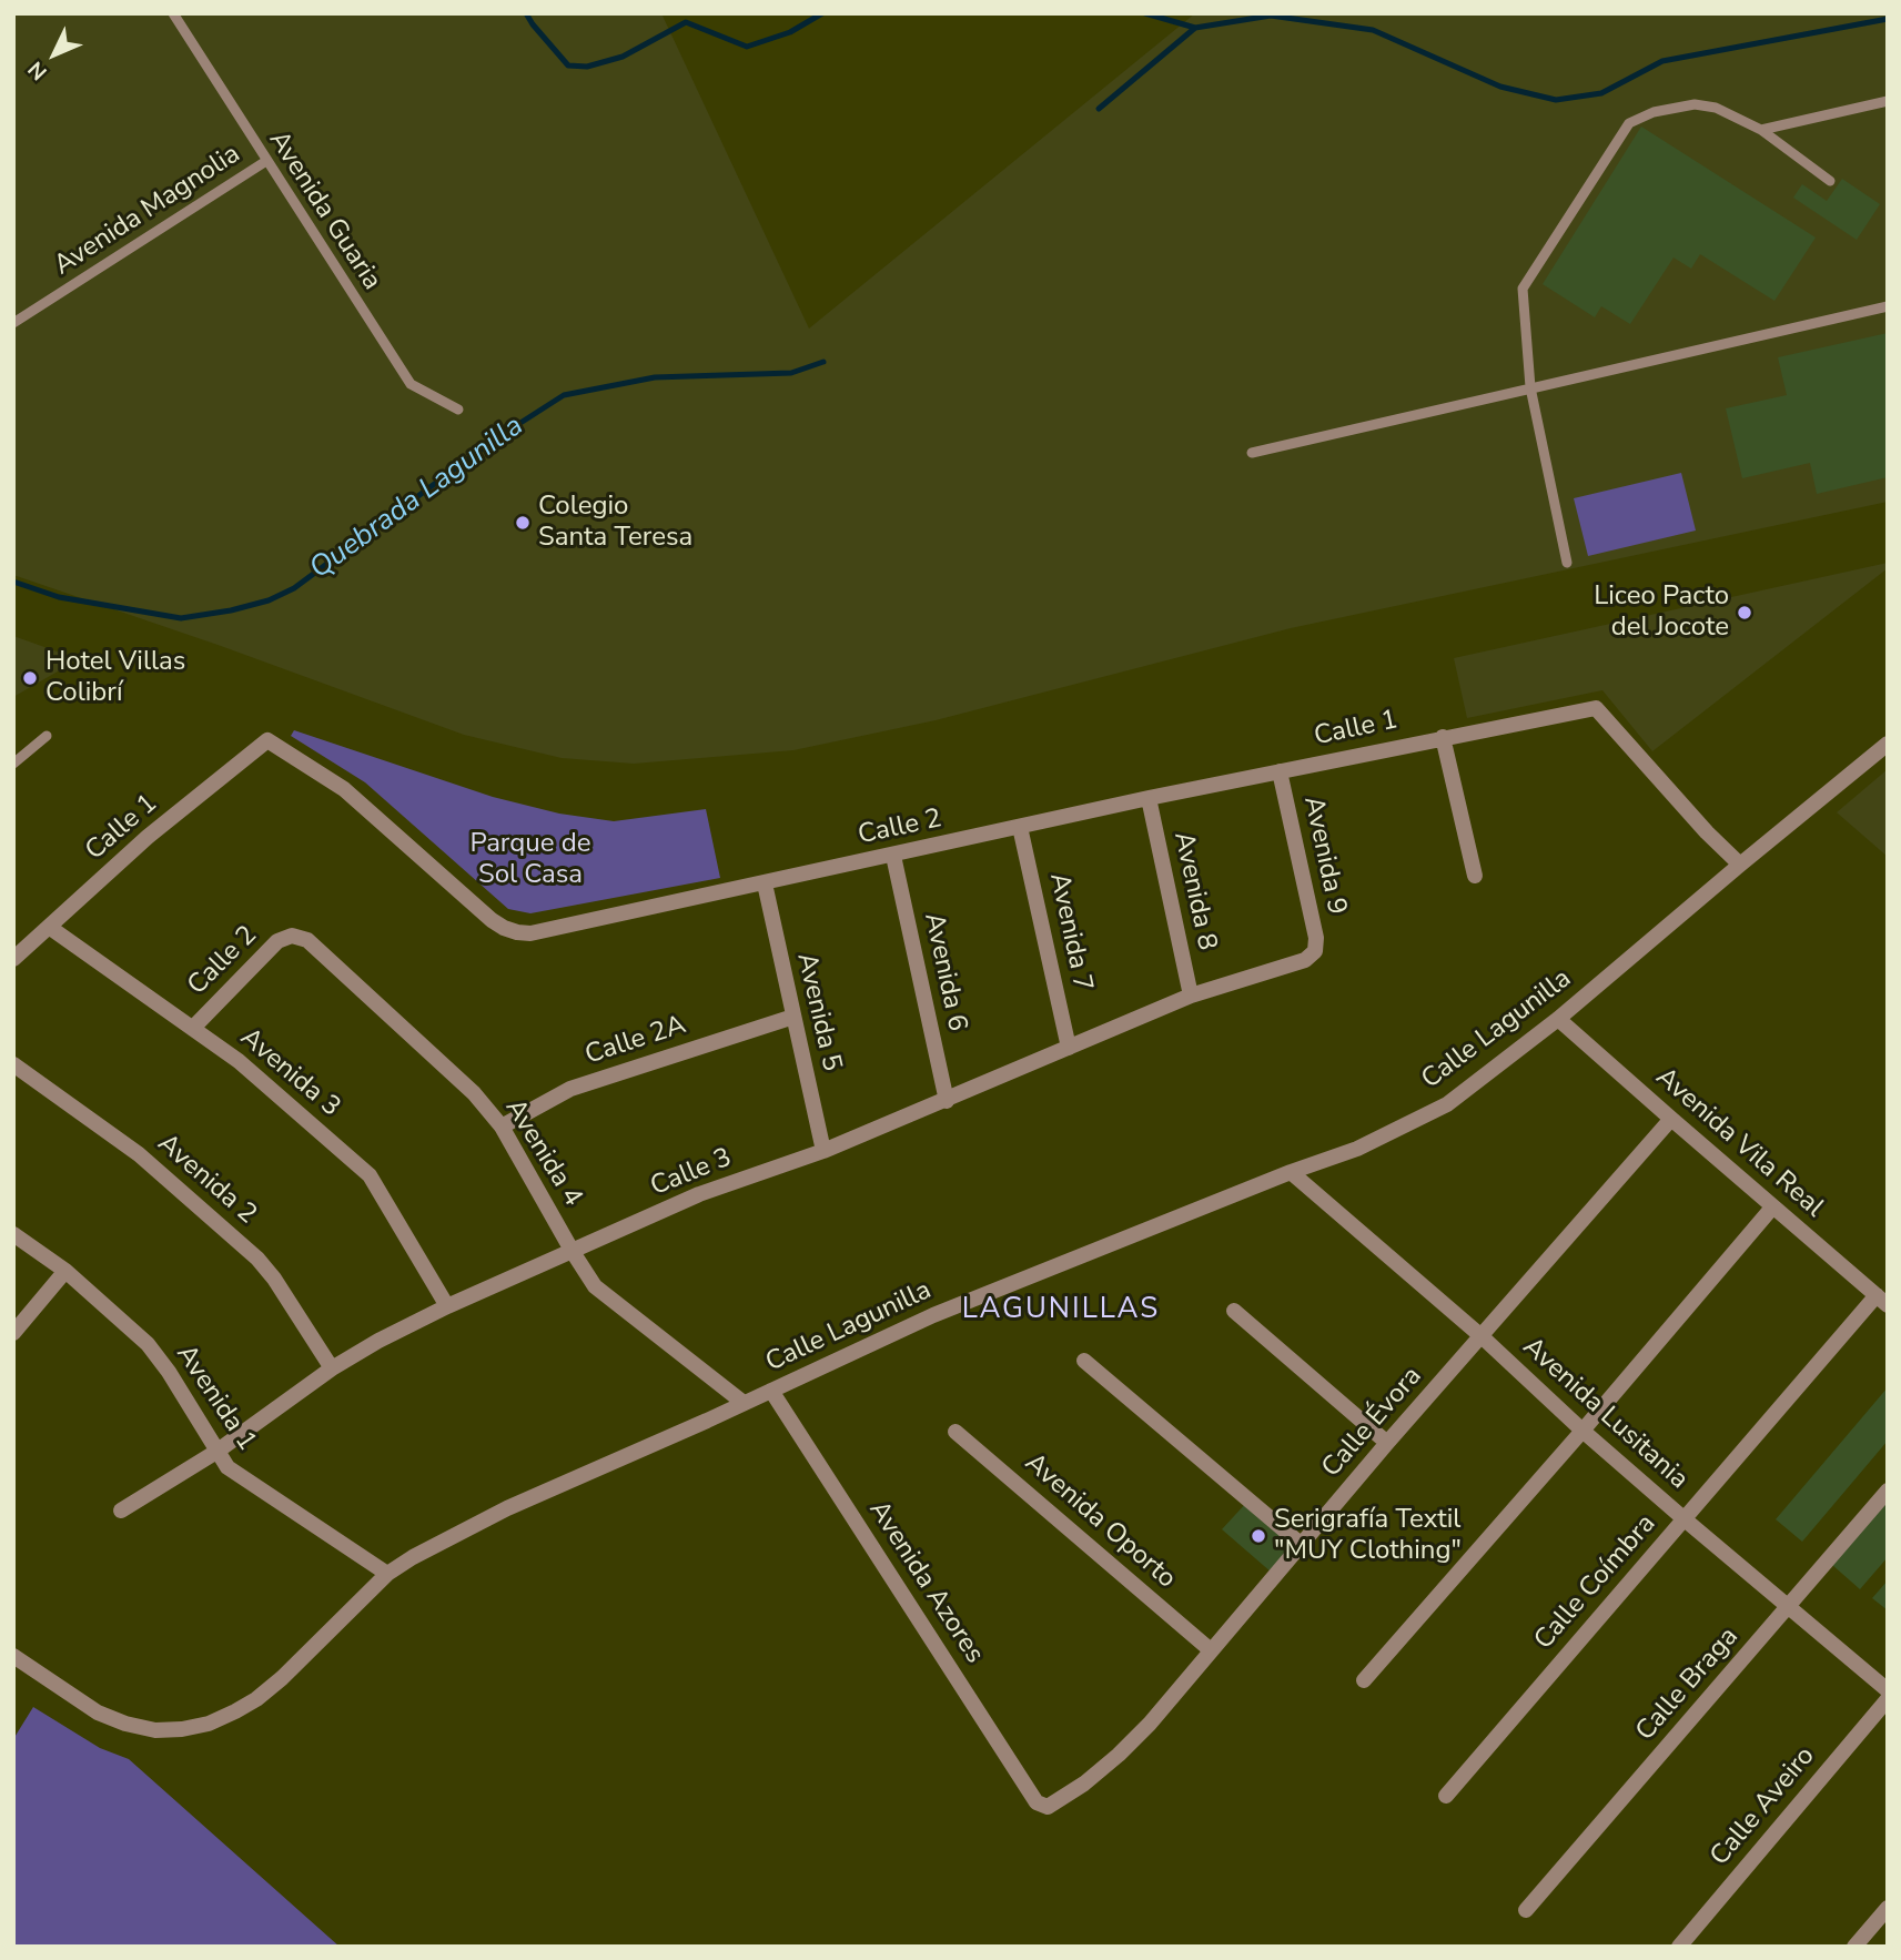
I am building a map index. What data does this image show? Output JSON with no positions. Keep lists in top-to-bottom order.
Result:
{
  "streets": {
    "street": [
      "Calle 1",
      "Calle 2",
      "Avenida 9",
      "Avenida 8",
      "Avenida 7",
      "Avenida 6",
      "Avenida 5",
      "Calle Lagunilla",
      "Calle 2A",
      "Avenida 3",
      "Avenida Vila Real",
      "Avenida 4",
      "Calle 3",
      "Avenida 2",
      "Avenida 1",
      "Avenida Lusitania",
      "Calle Évora",
      "Avenida Oporto",
      "Avenida Azores",
      "Calle Coímbra",
      "Calle Braga",
      "Calle Aveiro"
    ],
    "lane": ["Avenida Magnolia", "Avenida Guaria"]
  },
  "crossings": [
    ["Avenida Magnolia", "Avenida Guaria"],
    ["Calle 1", "Calle 2"],
    ["Calle 1", "Avenida 9"],
    ["Calle 1", "Calle Lagunilla"],
    ["Calle 1", "Avenida 3"],
    ["Calle 2", "Avenida 9"],
    ["Calle 2", "Avenida 8"],
    ["Calle 2", "Avenida 7"],
    ["Calle 2", "Avenida 6"],
    ["Calle 2", "Avenida 5"],
    ["Calle 2", "Avenida 3"],
    ["Calle 2", "Avenida 4"],
    ["Avenida 9", "Calle 3"],
    ["Avenida 8", "Calle 3"],
    ["Avenida 7", "Calle 3"],
    ["Avenida 6", "Calle 3"],
    ["Avenida 5", "Calle 2A"],
    ["Avenida 5", "Calle 3"],
    ["Calle Lagunilla", "Avenida Vila Real"],
    ["Calle Lagunilla", "Avenida 4"],
    ["Calle Lagunilla", "Avenida 1"],
    ["Calle Lagunilla", "Avenida Lusitania"],
    ["Calle Lagunilla", "Avenida Azores"],
    ["Calle 2A", "Avenida 4"],
    ["Avenida 3", "Calle 3"],
    ["Avenida Vila Real", "Calle Évora"],
    ["Avenida Vila Real", "Calle Coímbra"],
    ["Avenida 4", "Calle 3"],
    ["Calle 3", "Avenida 2"],
    ["Calle 3", "Avenida 1"],
    ["Avenida Lusitania", "Calle Évora"],
    ["Avenida Lusitania", "Calle Coímbra"],
    ["Avenida Lusitania", "Calle Braga"],
    ["Calle Évora", "Avenida Oporto"],
    ["Calle Évora", "Avenida Azores"]
  ],
  "districts": ["LAGUNILLAS"],
  "water": ["Quebrada Lagunilla"],
  "parks": ["Parque de Sol Casa"],
  "places": [
    "Colegio Santa Teresa",
    "Liceo Pacto del Jocote",
    "Hotel Villas Colibrí",
    "Serigrafía Textil \"MUY Clothing\""
  ],
  "north": "bottom left"
}
